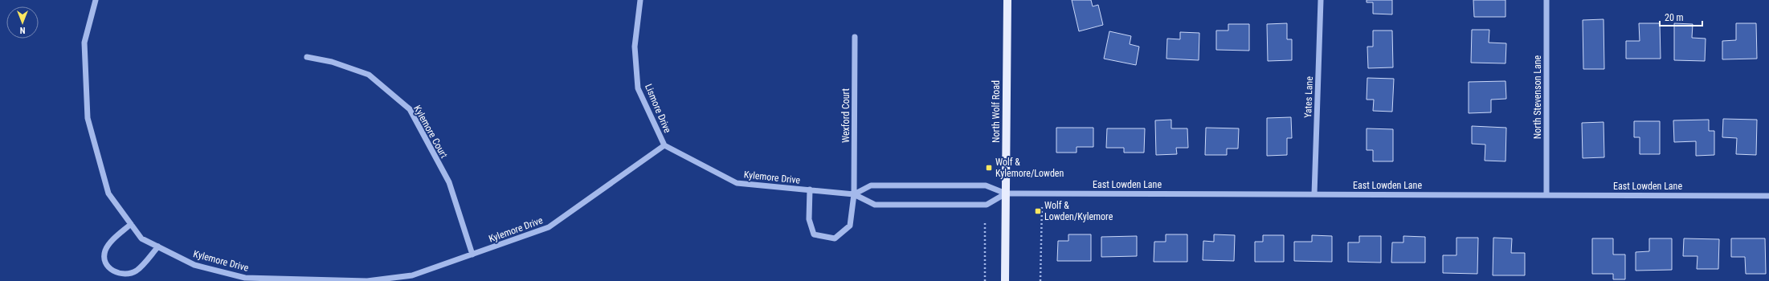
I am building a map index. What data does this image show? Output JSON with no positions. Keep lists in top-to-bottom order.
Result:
{
  "streets": {
    "main road": ["North Wolf Road"],
    "street": [
      "Yates Lane",
      "North Stevenson Lane",
      "Lismore Drive",
      "Wexford Court",
      "Kylemore Court",
      "Kylemore Drive",
      "East Lowden Lane"
    ]
  },
  "crossings": [
    ["Yates Lane", "East Lowden Lane"],
    ["North Stevenson Lane", "East Lowden Lane"],
    ["Lismore Drive", "Kylemore Drive"],
    ["North Wolf Road", "Kylemore Drive"],
    ["North Wolf Road", "East Lowden Lane"],
    ["Wexford Court", "Kylemore Drive"],
    ["Kylemore Court", "Kylemore Drive"],
    ["Kylemore Drive", "East Lowden Lane"]
  ],
  "places": {
    "transit": ["Wolf & Kylemore/Lowden", "Wolf & Lowden/Kylemore"]
  },
  "scale_bar": "20 m",
  "north": "bottom"
}
